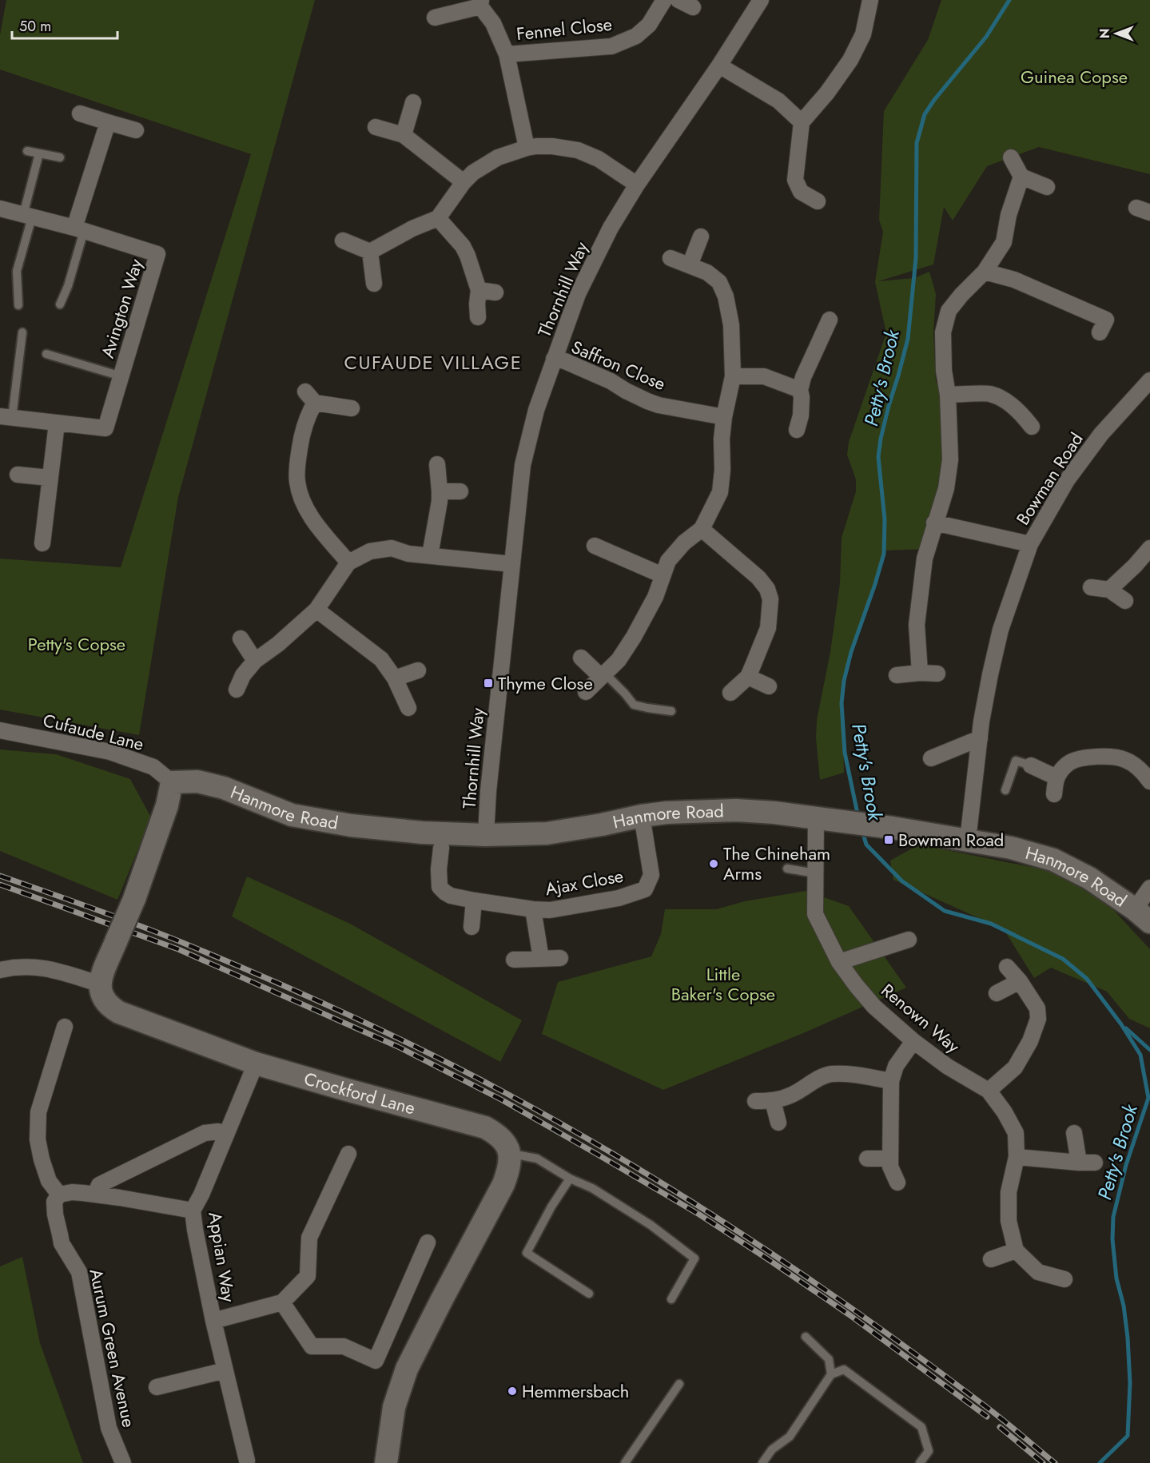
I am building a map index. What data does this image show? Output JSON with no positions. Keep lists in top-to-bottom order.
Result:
{
  "streets": {
    "street": [
      "Fennel Close",
      "Thornhill Way",
      "Avington Way",
      "Saffron Close",
      "Bowman Road",
      "Cufaude Lane",
      "Hanmore Road",
      "Ajax Close",
      "Renown Way",
      "Crockford Lane",
      "Appian Way",
      "Aurum Green Avenue"
    ]
  },
  "crossings": [
    ["Thornhill Way", "Saffron Close"],
    ["Thornhill Way", "Hanmore Road"],
    ["Bowman Road", "Hanmore Road"],
    ["Cufaude Lane", "Hanmore Road"],
    ["Hanmore Road", "Ajax Close"],
    ["Hanmore Road", "Renown Way"],
    ["Crockford Lane", "Appian Way"]
  ],
  "districts": ["CUFAUDE VILLAGE"],
  "water": ["Petty's Brook"],
  "parks": ["Guinea Copse", "Petty's Copse", "Little Baker's Copse"],
  "places": {
    "transit": ["Thyme Close", "Bowman Road"],
    "other": ["The Chineham Arms", "Hemmersbach"]
  },
  "scale_bar": "50 m",
  "north": "left"
}
